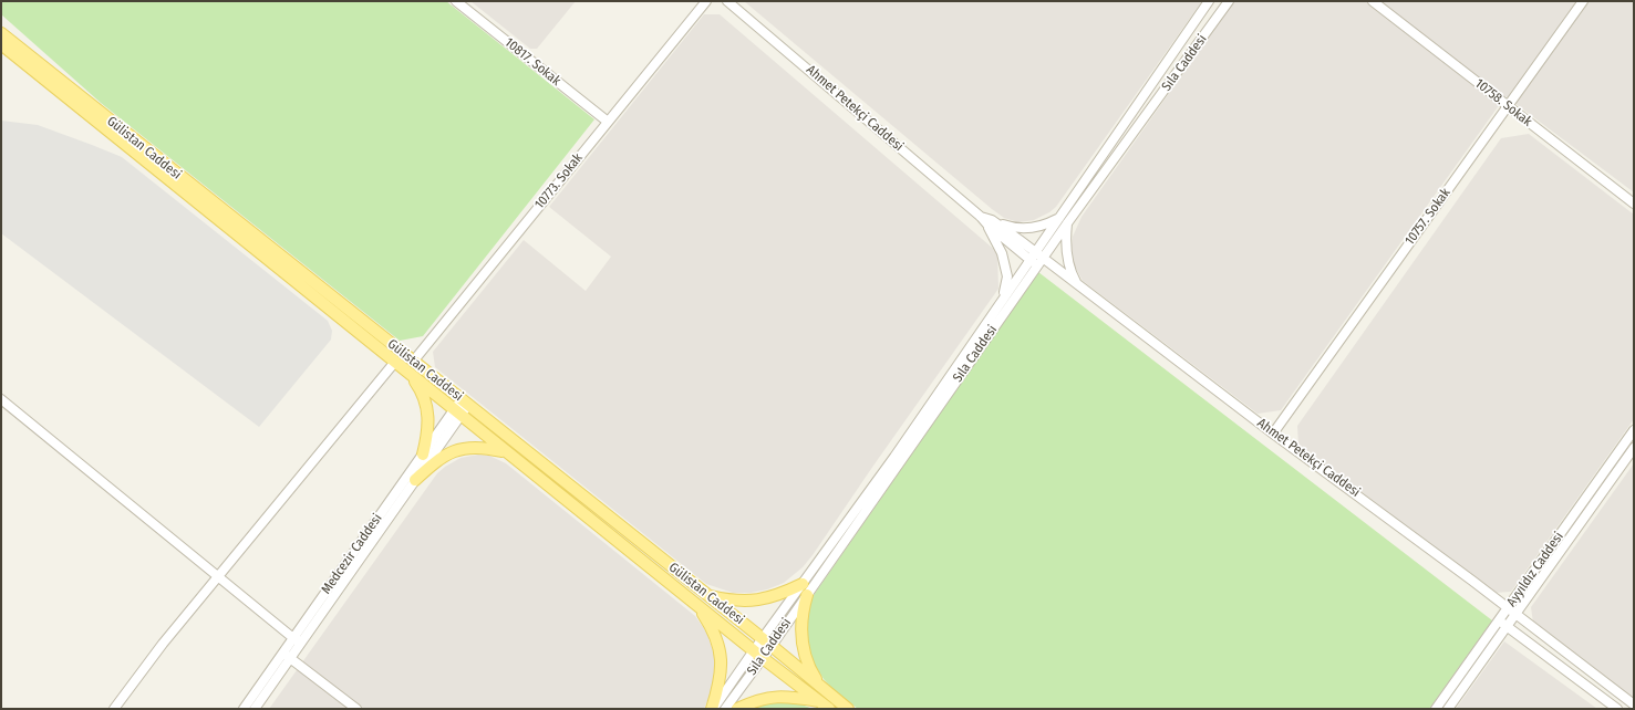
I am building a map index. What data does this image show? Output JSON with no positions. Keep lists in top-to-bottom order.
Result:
{
  "streets": {
    "main road": ["Gülistan Caddesi"],
    "street": [
      "10817. Sokak",
      "Sıla Caddesi",
      "10758. Sokak",
      "Ahmet Petekçi Caddesi",
      "10773. Sokak",
      "10757. Sokak",
      "Medcezir Caddesi",
      "Ayyıldız Caddesi"
    ]
  },
  "crossings": [
    ["10817. Sokak", "10773. Sokak"],
    ["Sıla Caddesi", "Ahmet Petekçi Caddesi"],
    ["Sıla Caddesi", "Gülistan Caddesi"],
    ["10758. Sokak", "10757. Sokak"],
    ["Ahmet Petekçi Caddesi", "10757. Sokak"],
    ["Ahmet Petekçi Caddesi", "Ayyıldız Caddesi"],
    ["Gülistan Caddesi", "10773. Sokak"],
    ["Gülistan Caddesi", "Medcezir Caddesi"]
  ]
}
